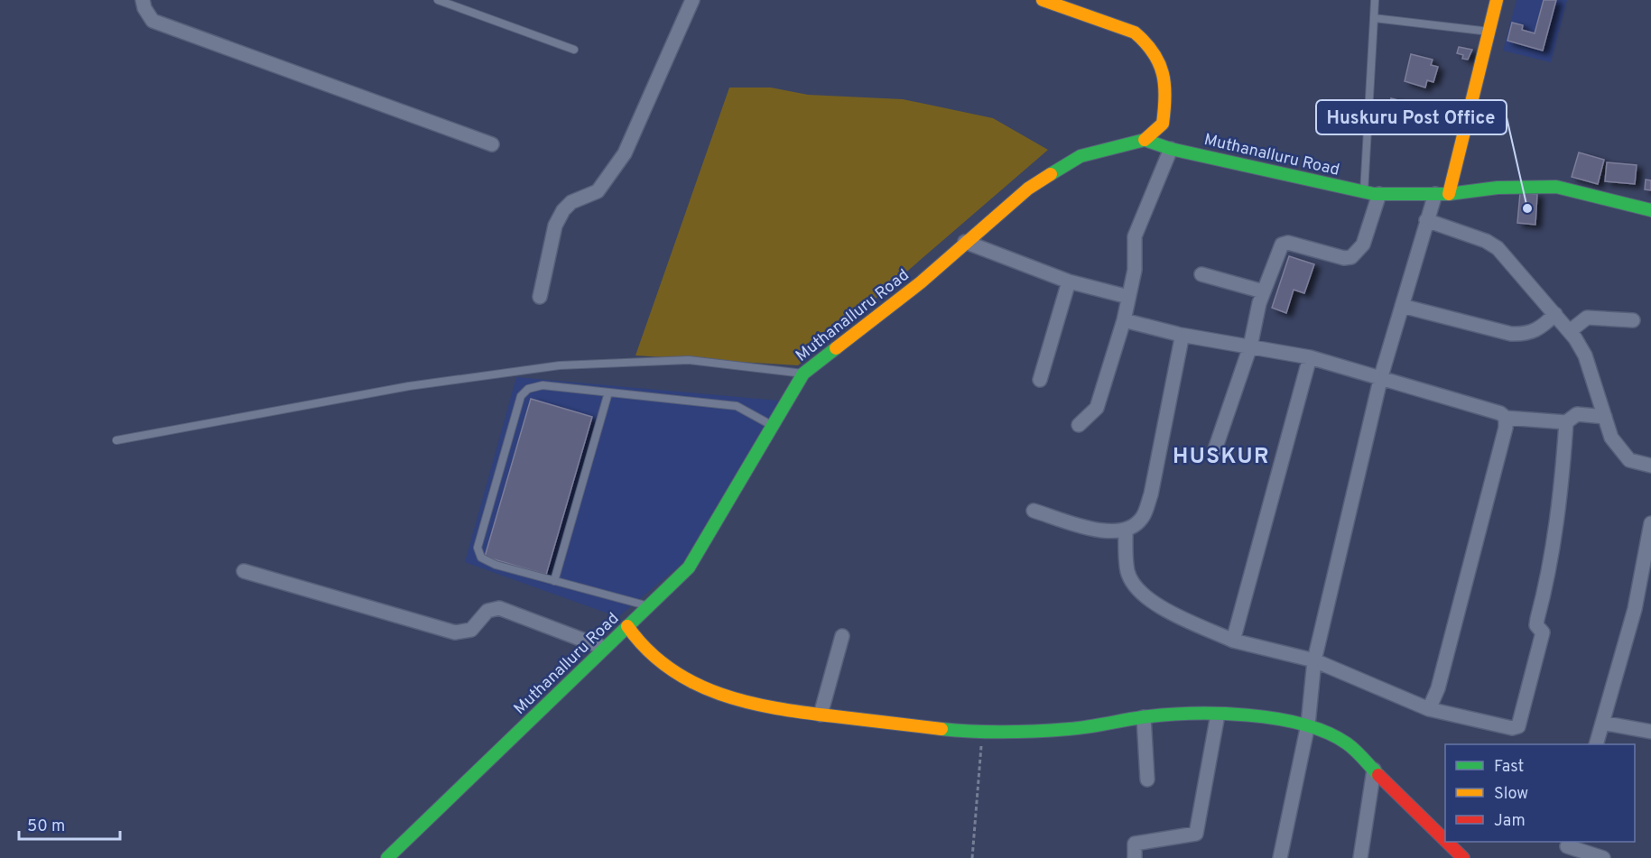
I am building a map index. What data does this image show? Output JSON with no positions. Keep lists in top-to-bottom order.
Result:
{
  "streets": {
    "street": ["Muthanalluru Road"]
  },
  "districts": ["HUSKUR"],
  "places": ["Huskuru Post Office"],
  "legend": ["Fast", "Slow", "Jam"],
  "scale_bar": "50 m"
}
